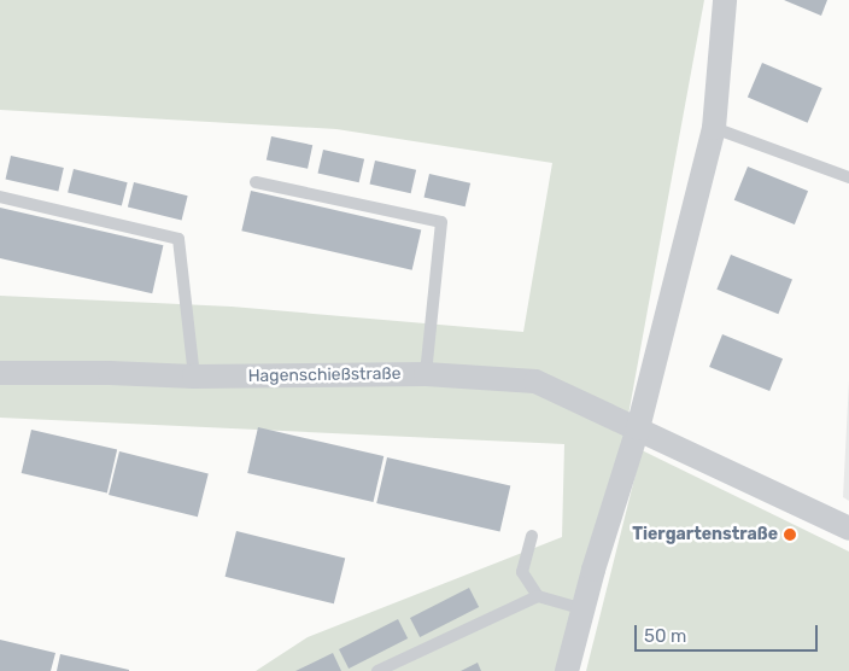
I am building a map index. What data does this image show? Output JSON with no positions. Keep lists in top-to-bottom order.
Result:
{
  "streets": {
    "street": ["Hagenschießstraße"]
  },
  "places": ["Tiergartenstraße"],
  "scale_bar": "50 m"
}
